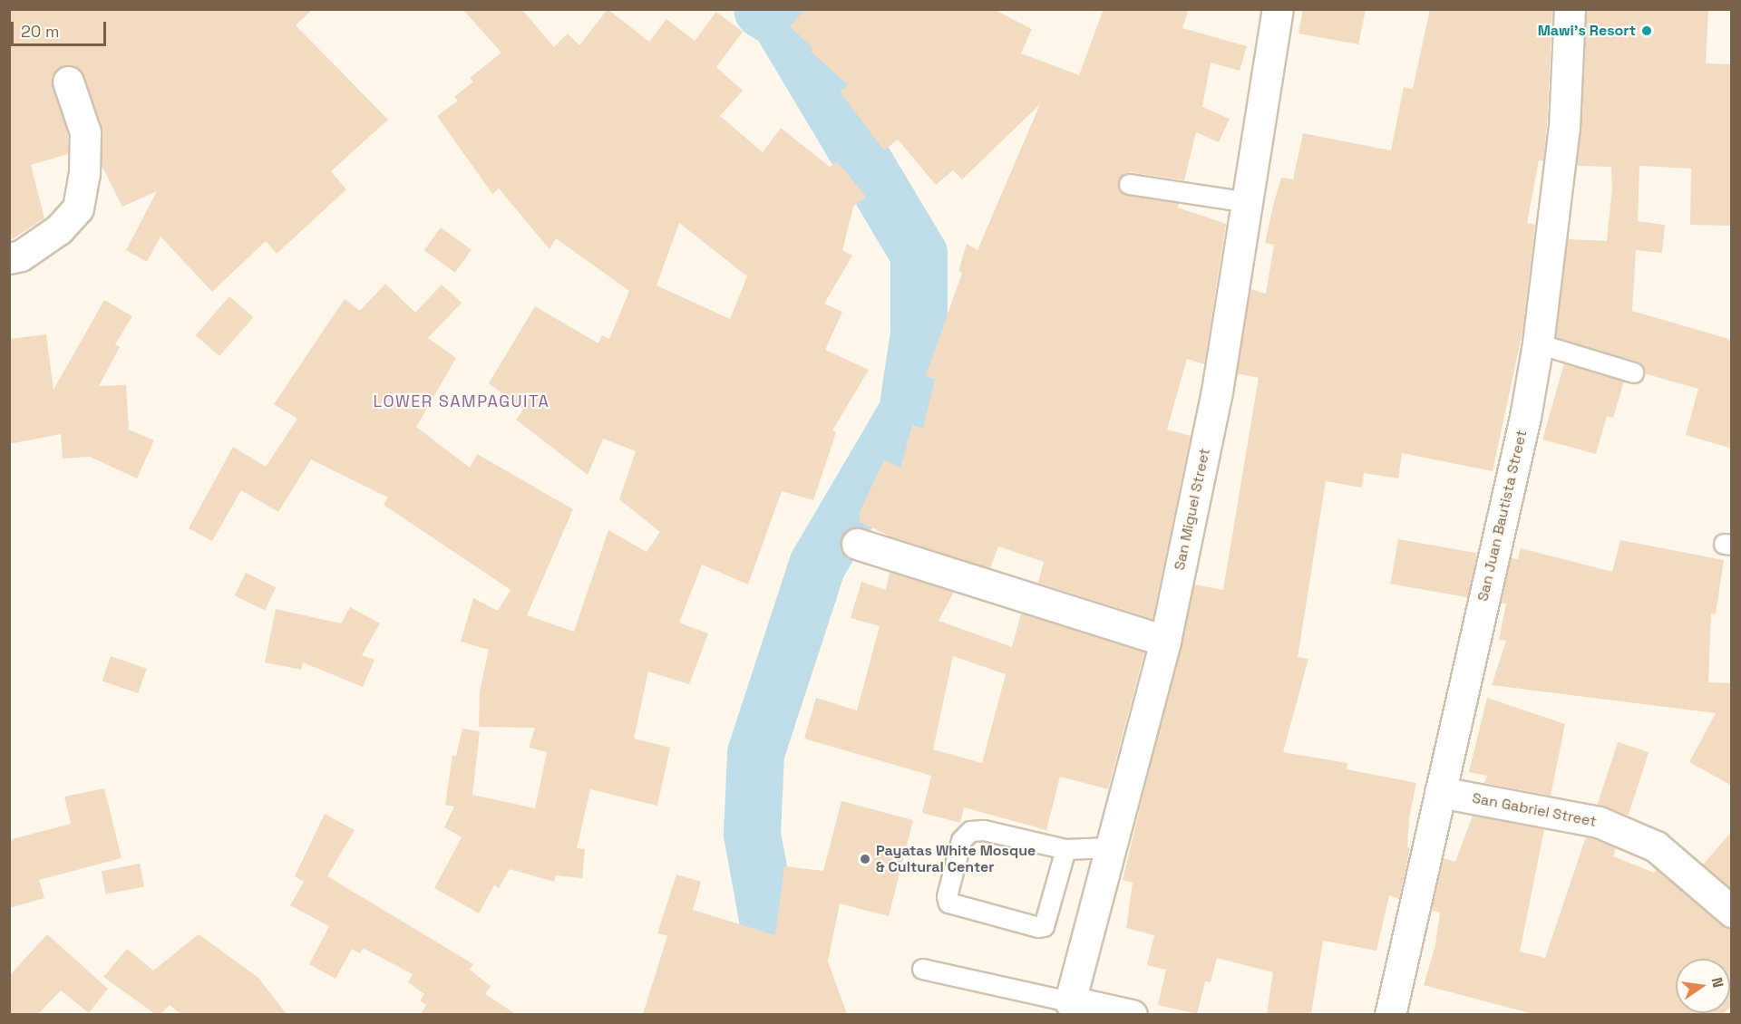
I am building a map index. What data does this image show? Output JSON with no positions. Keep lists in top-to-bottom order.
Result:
{
  "streets": {
    "street": ["San Miguel Street", "San Juan Bautista Street", "San Gabriel Street"]
  },
  "crossings": [
    ["San Juan Bautista Street", "San Gabriel Street"]
  ],
  "districts": ["LOWER SAMPAGUITA"],
  "places": ["Mawi's Resort", "Payatas White Mosque & Cultural Center"],
  "scale_bar": "20 m",
  "north": "right"
}
